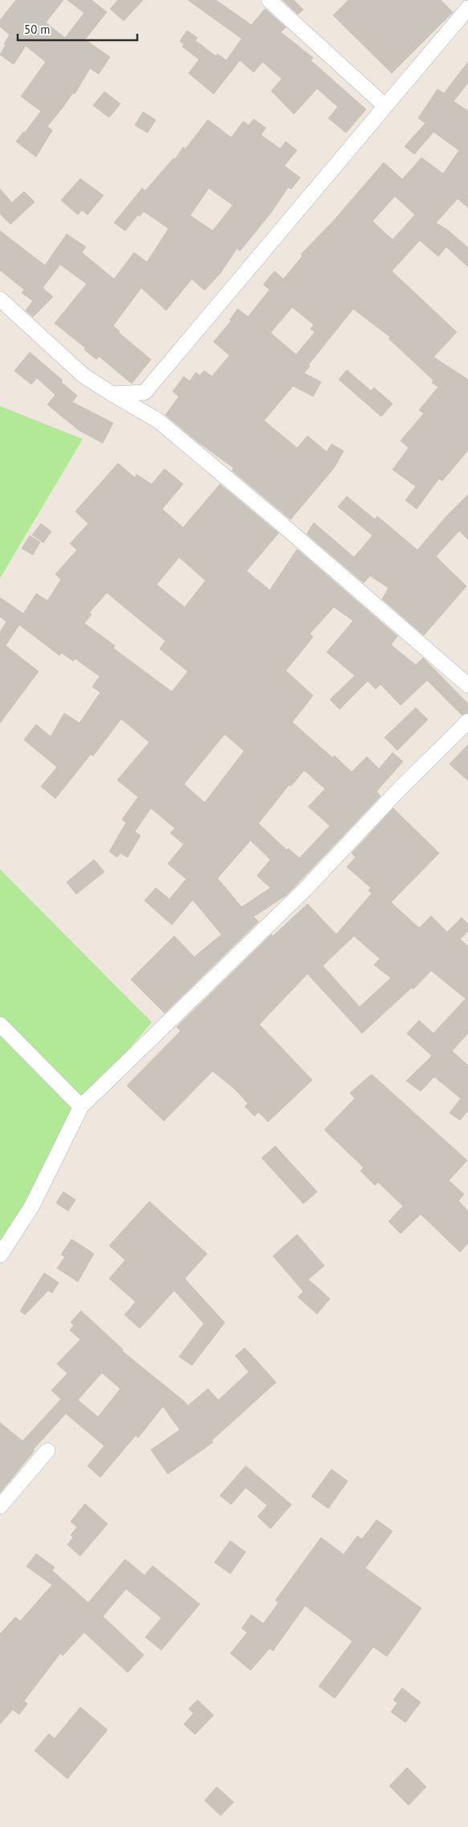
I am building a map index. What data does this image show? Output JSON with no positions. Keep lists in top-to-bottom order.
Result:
{
  "scale_bar": "50 m"
}
